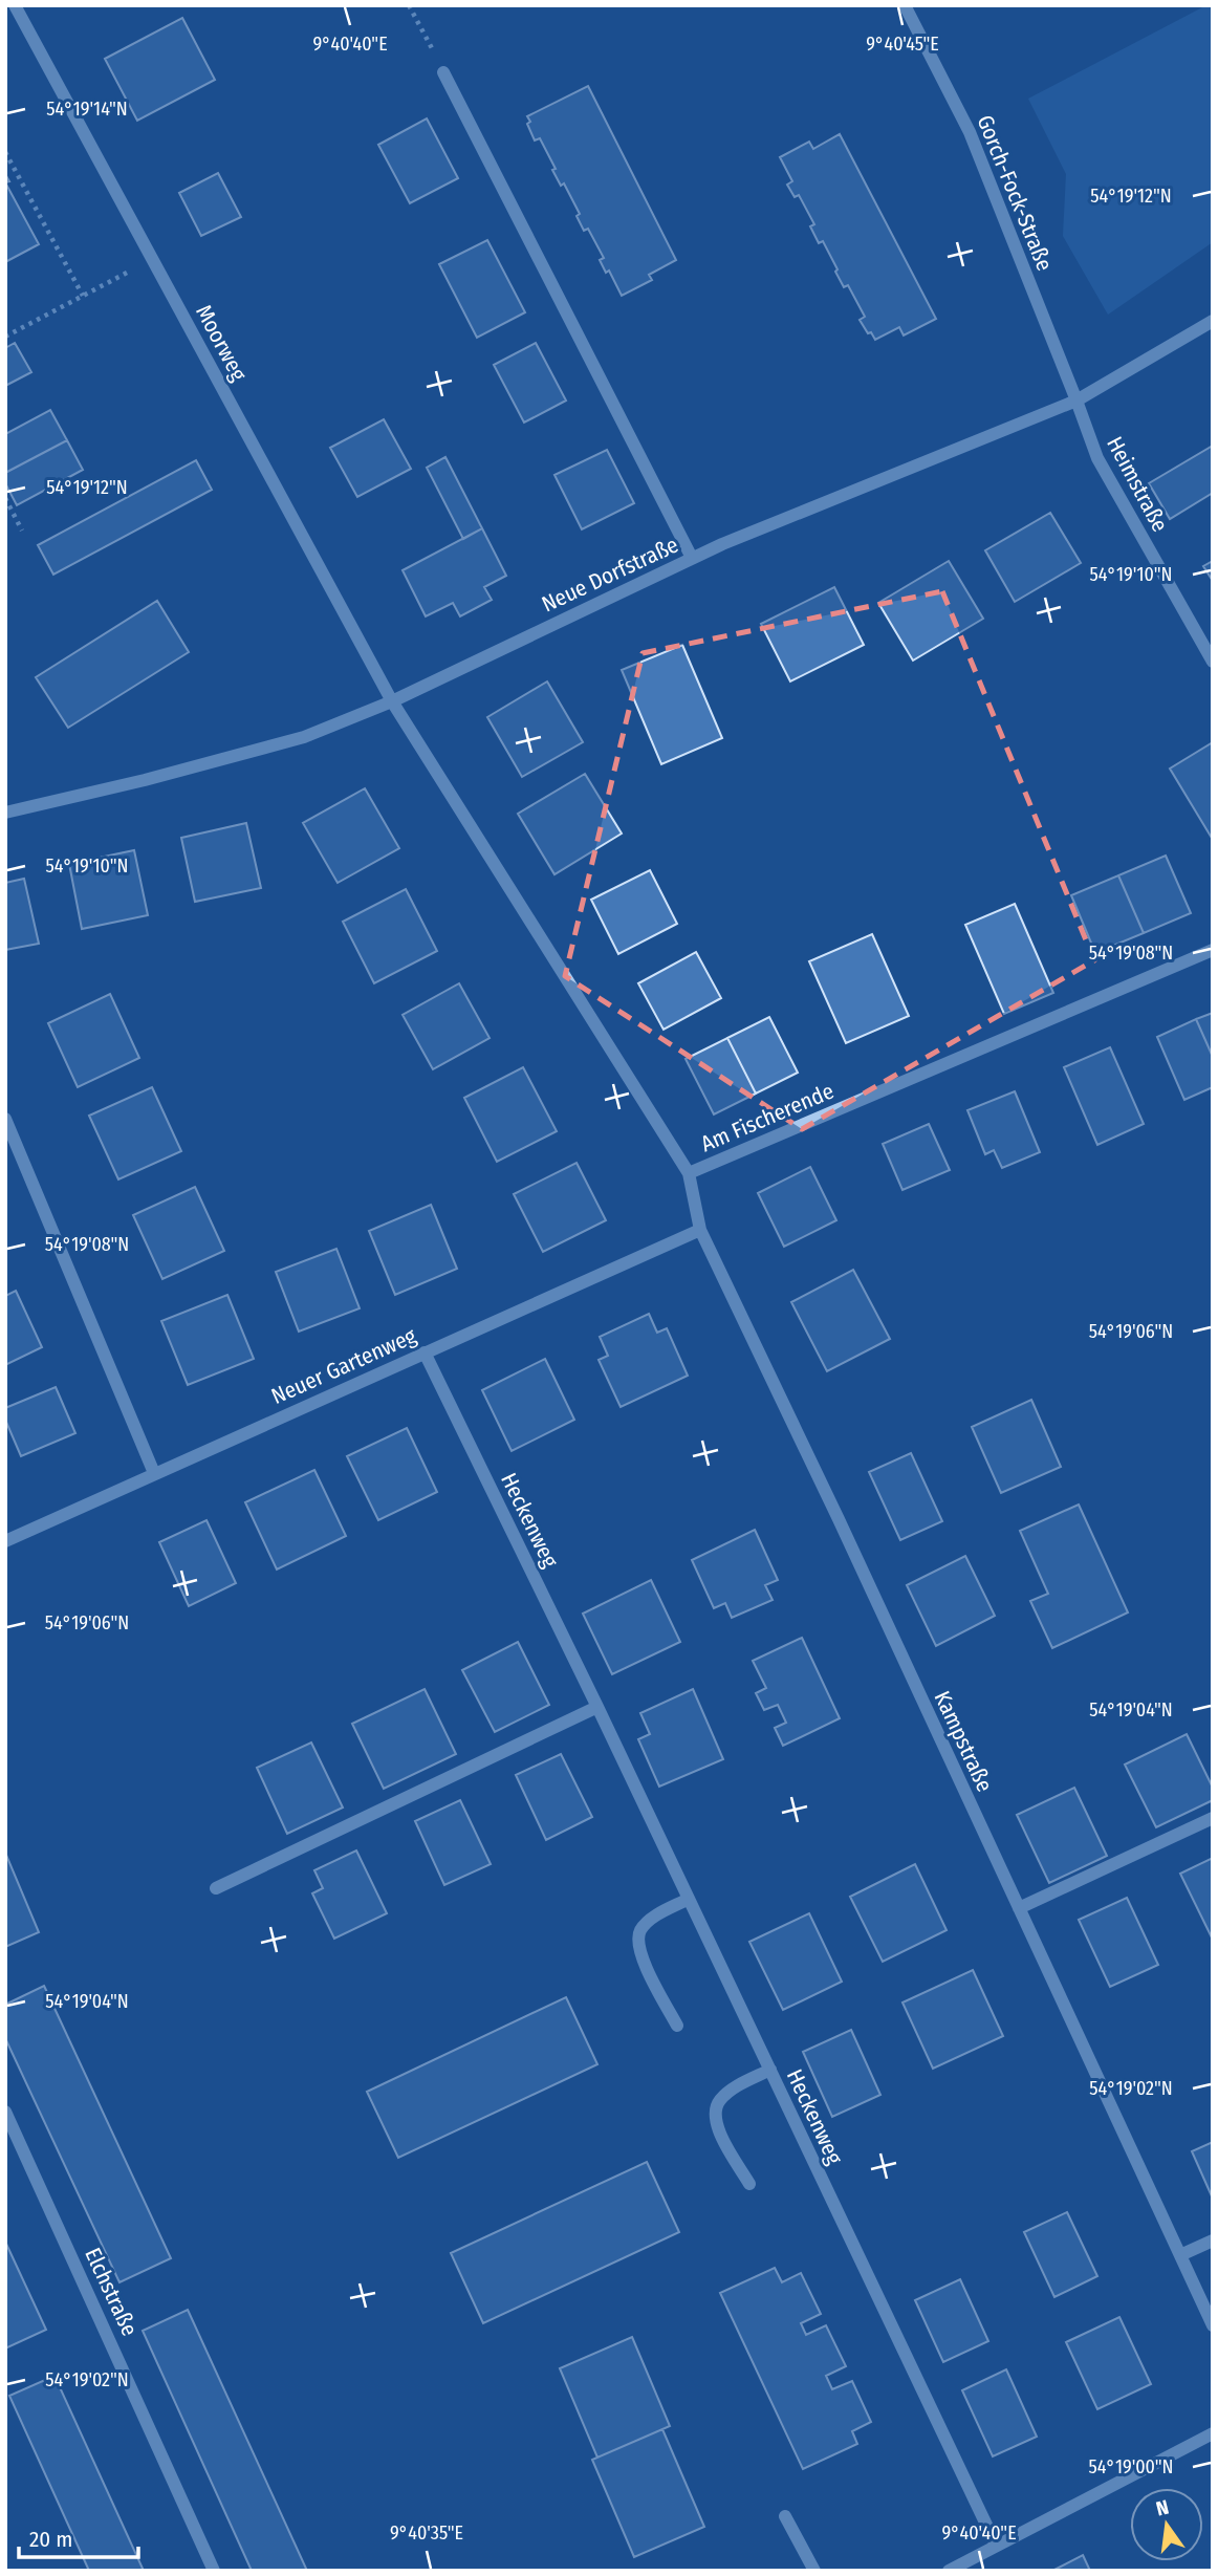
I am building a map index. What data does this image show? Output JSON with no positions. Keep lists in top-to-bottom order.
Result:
{
  "streets": {
    "street": [
      "Gorch-Fock-Straße",
      "Moorweg",
      "Heimstraße",
      "Neue Dorfstraße",
      "Am Fischerende",
      "Neuer Gartenweg",
      "Heckenweg",
      "Kampstraße",
      "Elchstraße"
    ]
  },
  "crossings": [
    ["Gorch-Fock-Straße", "Heimstraße"],
    ["Gorch-Fock-Straße", "Neue Dorfstraße"],
    ["Moorweg", "Neue Dorfstraße"],
    ["Moorweg", "Am Fischerende"],
    ["Heimstraße", "Neue Dorfstraße"],
    ["Neue Dorfstraße", "Am Fischerende"],
    ["Am Fischerende", "Kampstraße"],
    ["Neuer Gartenweg", "Heckenweg"],
    ["Neuer Gartenweg", "Kampstraße"]
  ],
  "scale_bar": "20 m",
  "north": "top",
  "coordinates": [
    "9°40'40\"E",
    "9°40'45\"E",
    "54°19'14\"N",
    "54°19'12\"N",
    "54°19'10\"N",
    "54°19'08\"N",
    "54°19'06\"N",
    "54°19'04\"N",
    "54°19'02\"N",
    "54°19'00\"N",
    "9°40'35\"E"
  ]
}
